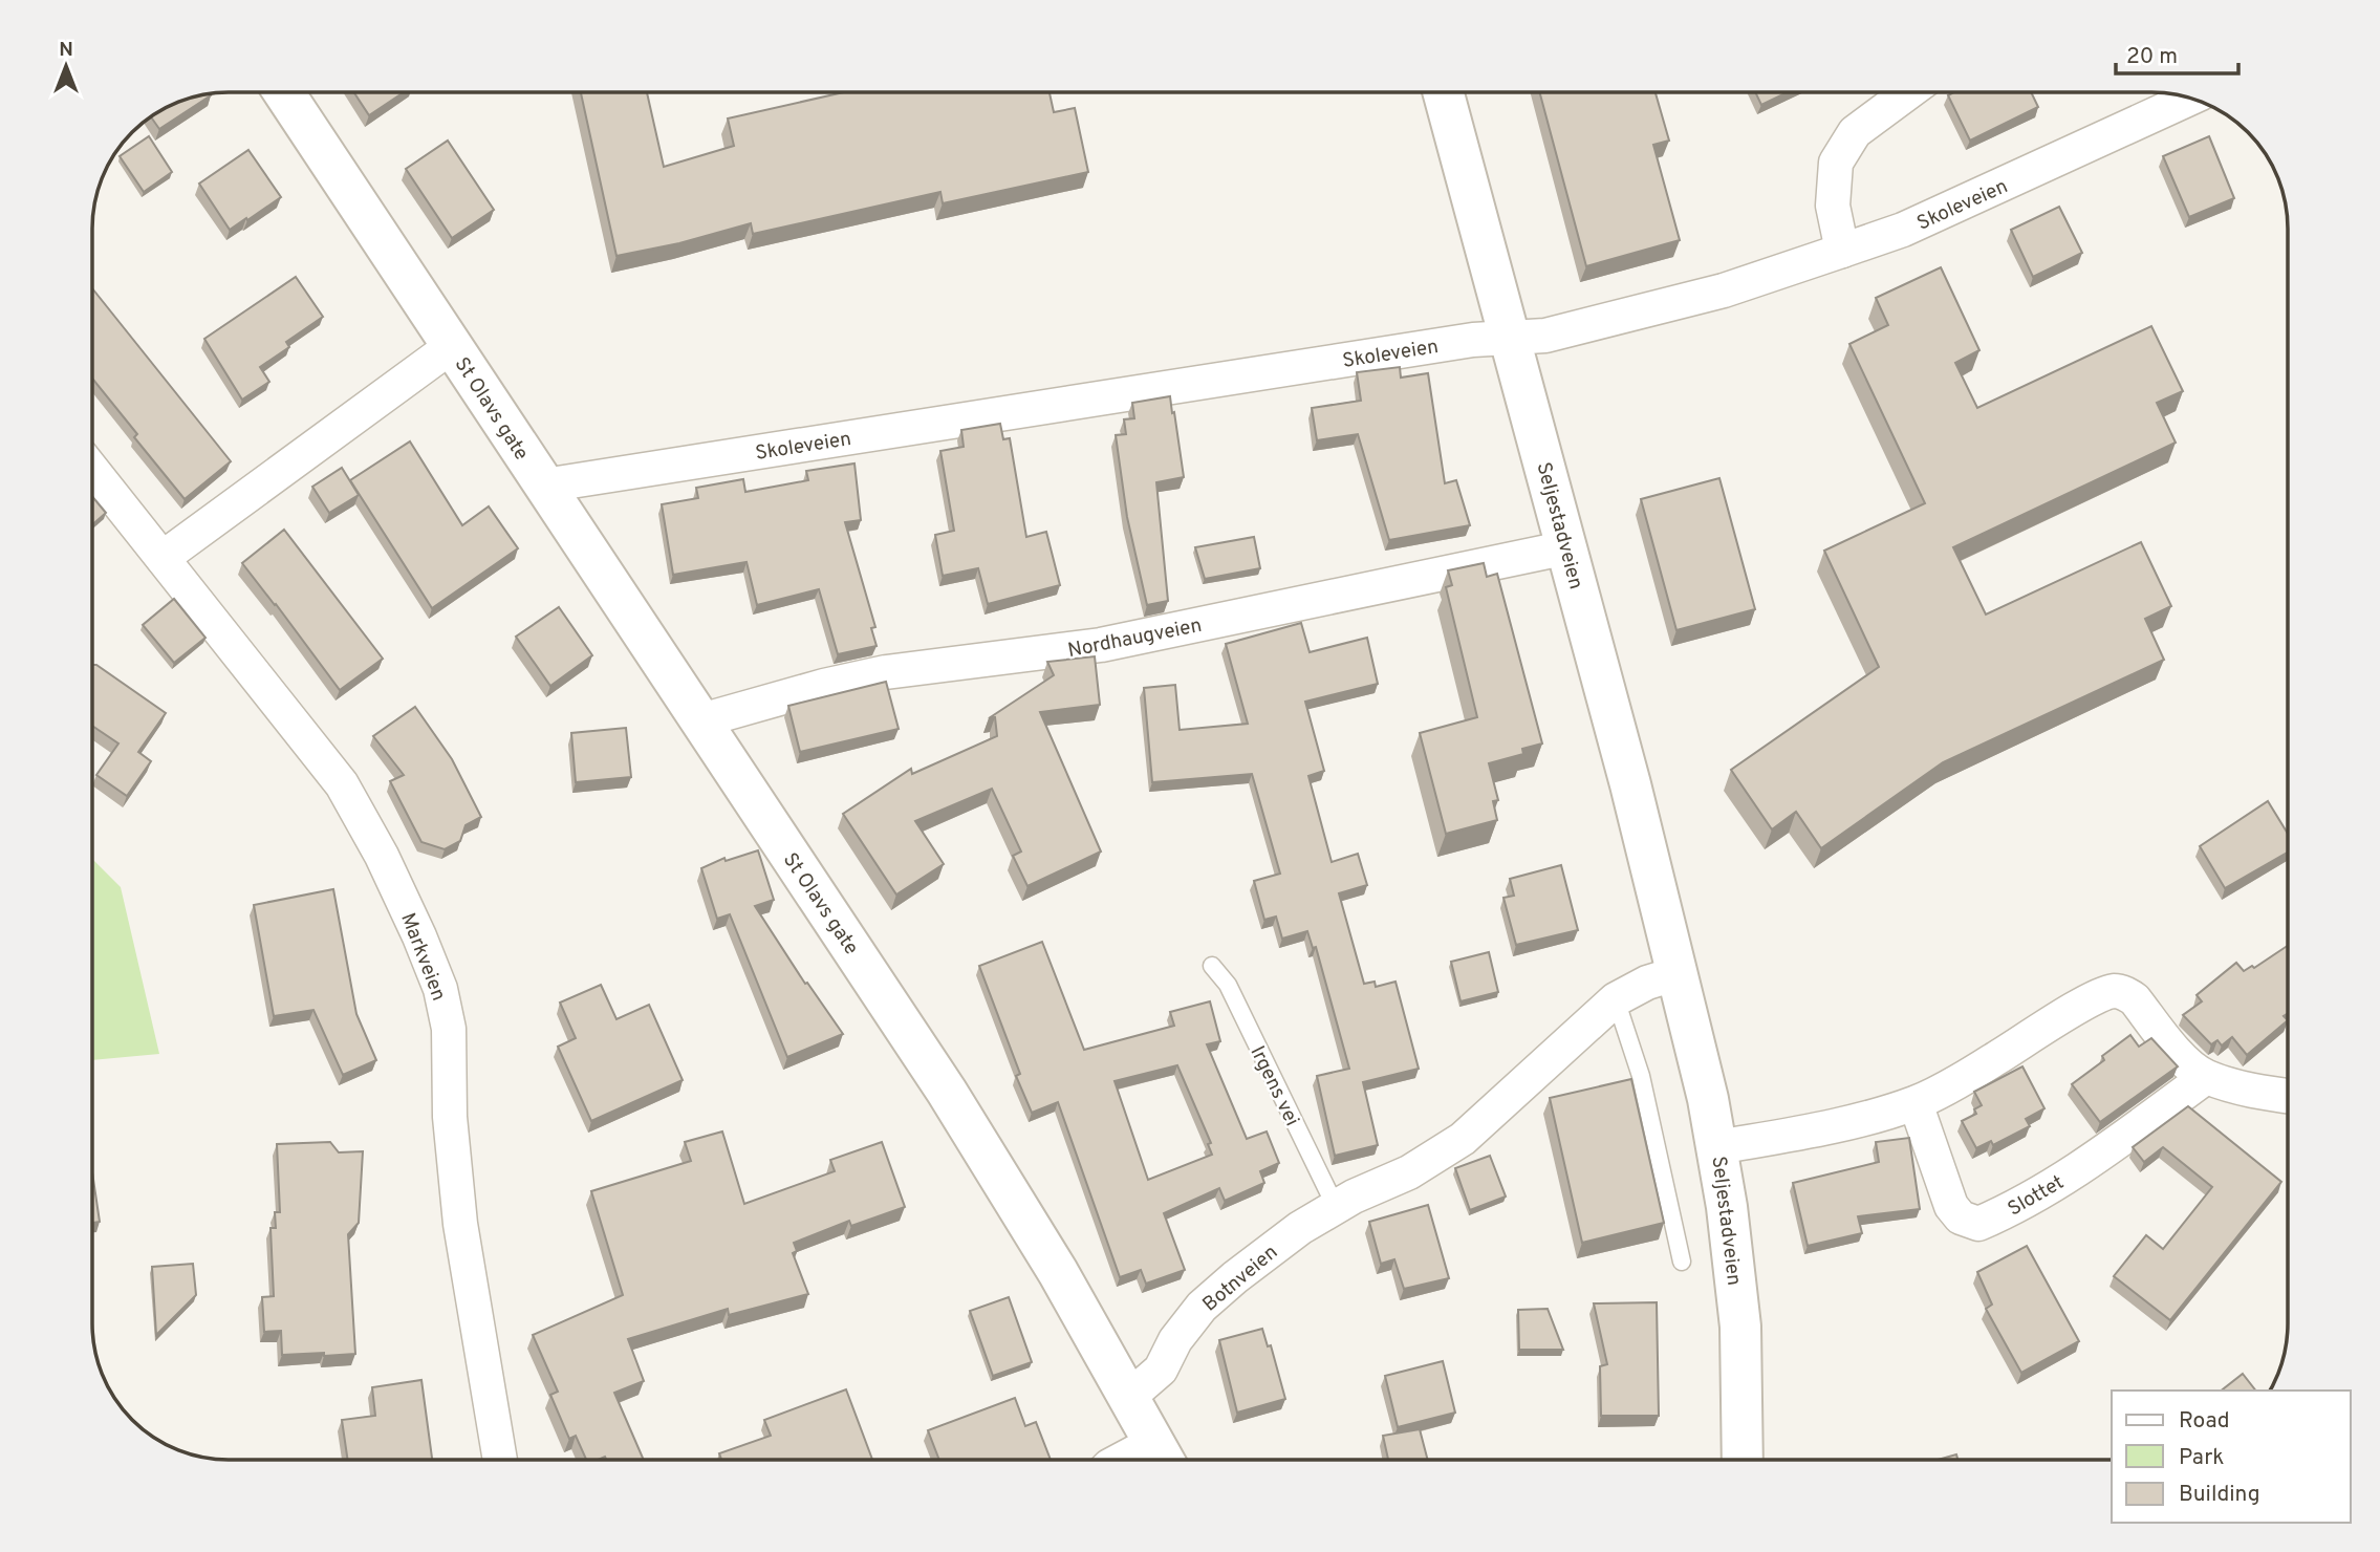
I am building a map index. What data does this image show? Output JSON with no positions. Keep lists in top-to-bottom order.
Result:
{
  "streets": {
    "street": [
      "Skoleveien",
      "St Olavs gate",
      "Seljestadveien",
      "Nordhaugveien",
      "Markveien",
      "Slottet",
      "Botnveien"
    ],
    "lane": ["Irgens vei"]
  },
  "crossings": [
    ["Skoleveien", "St Olavs gate"],
    ["Skoleveien", "Seljestadveien"],
    ["St Olavs gate", "Nordhaugveien"],
    ["St Olavs gate", "Markveien"],
    ["St Olavs gate", "Botnveien"],
    ["Seljestadveien", "Nordhaugveien"],
    ["Irgens vei", "Botnveien"]
  ],
  "legend": ["Road", "Park", "Building"],
  "scale_bar": "20 m",
  "north": "top"
}
